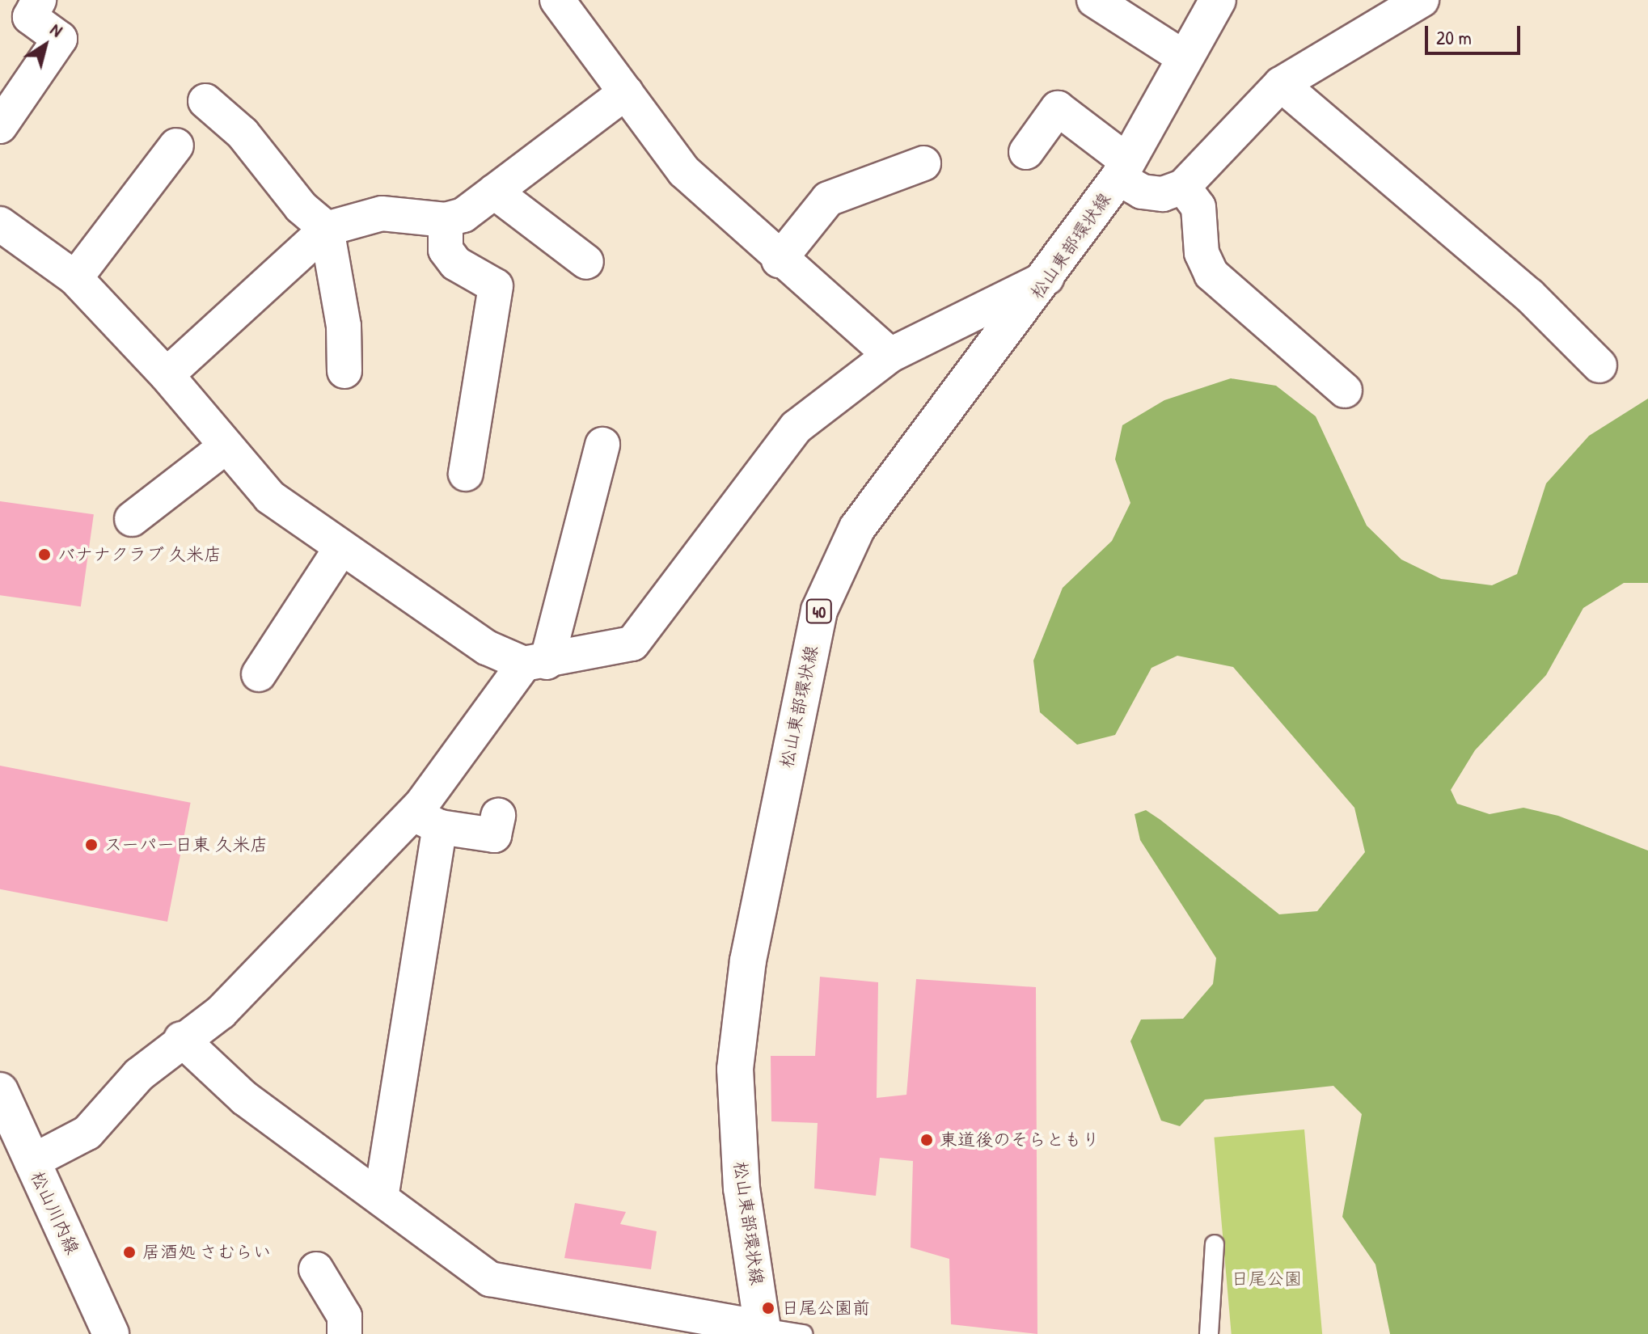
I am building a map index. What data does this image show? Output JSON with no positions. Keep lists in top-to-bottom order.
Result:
{
  "streets": {
    "main road": ["松山東部環状線", "40", "松山川内線"]
  },
  "parks": ["日尾公園"],
  "places": [
    "バナナクラブ 久米店",
    "スーパー日東 久米店",
    "東道後のそらともり",
    "居酒処 さむらい",
    "日尾公園前"
  ],
  "scale_bar": "20 m",
  "north": "top right"
}
